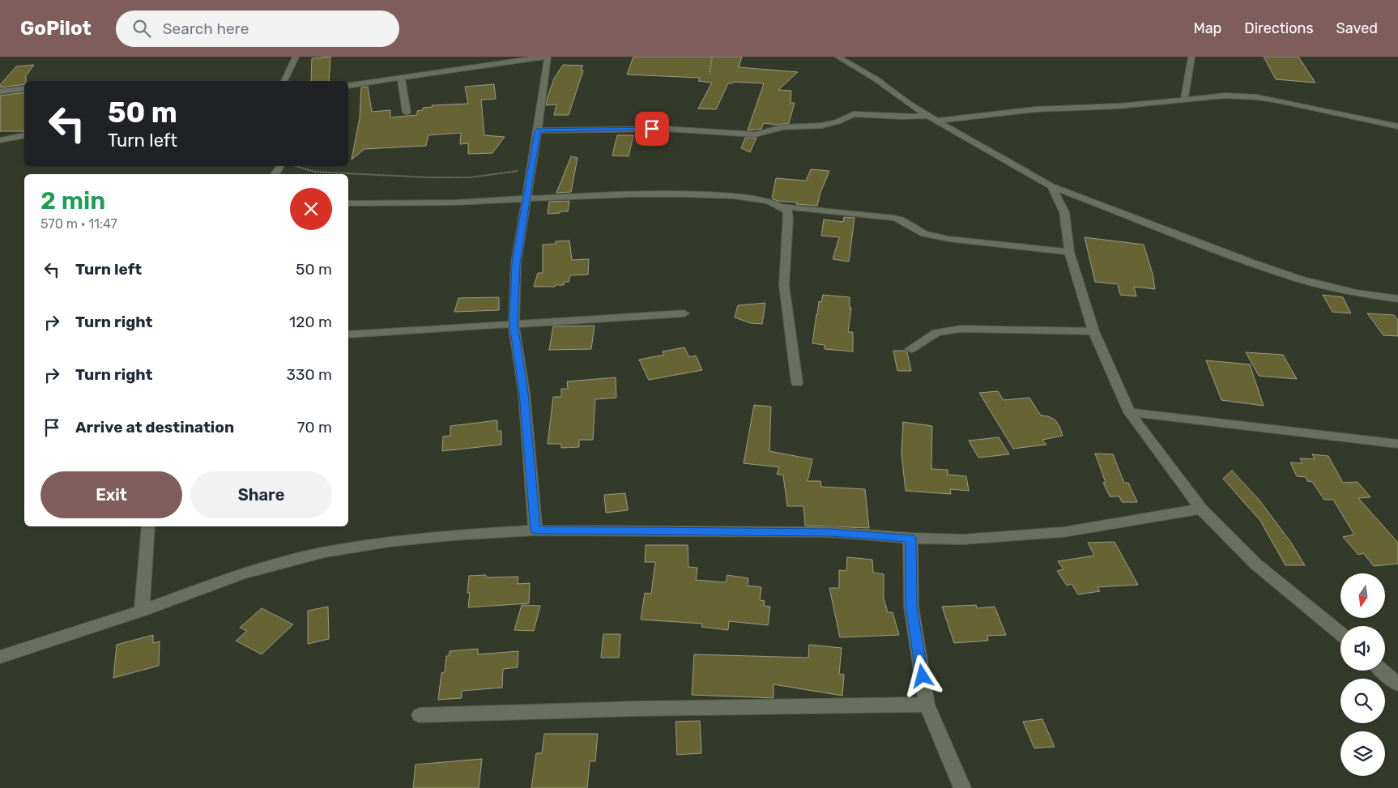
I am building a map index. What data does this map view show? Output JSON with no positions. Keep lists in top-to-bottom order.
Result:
{
  "north": "bottom",
  "page": {
    "header": "GoPilot",
    "search": "Search here",
    "nav": ["Map", "Directions", "Saved"],
    "turn": ["50 m", "Turn left"],
    "heading": ["2 min", "570 m · 11:47"],
    "list": [
      {
        "name": "Turn left",
        "value": "50 m"
      },
      {
        "name": "Turn right",
        "value": "120 m"
      },
      {
        "name": "Turn right",
        "value": "330 m"
      },
      {
        "name": "Arrive at destination",
        "value": "70 m"
      }
    ],
    "buttons": ["Exit", "Share"]
  }
}
